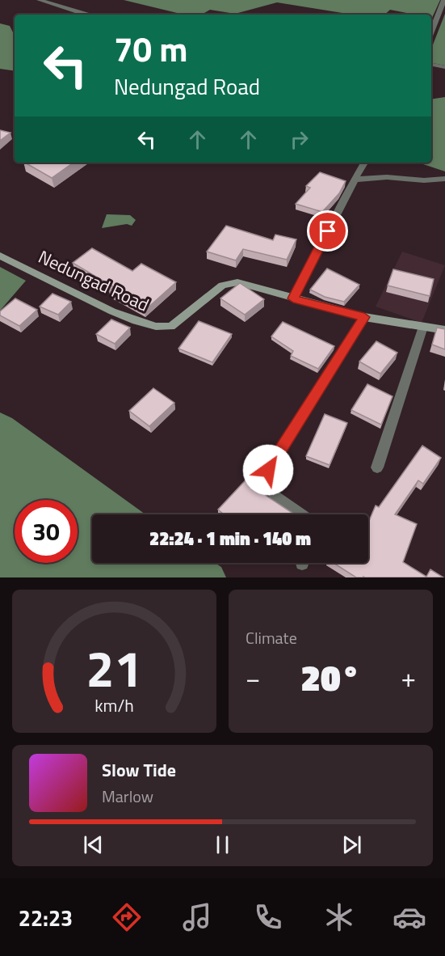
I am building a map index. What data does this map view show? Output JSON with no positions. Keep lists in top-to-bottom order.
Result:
{
  "streets": {
    "main road": ["Nedungad Road"]
  },
  "page": {
    "turn": ["70 m", "Nedungad Road"],
    "limit": "30",
    "trip": "22:24 · 1 min · 140 m",
    "tile": "Climate",
    "heat": ["−", "20°", "+"],
    "song": ["Slow Tide", "Marlow"],
    "tabs": "22:23",
    "gauge": ["21", "km/h"]
  }
}
